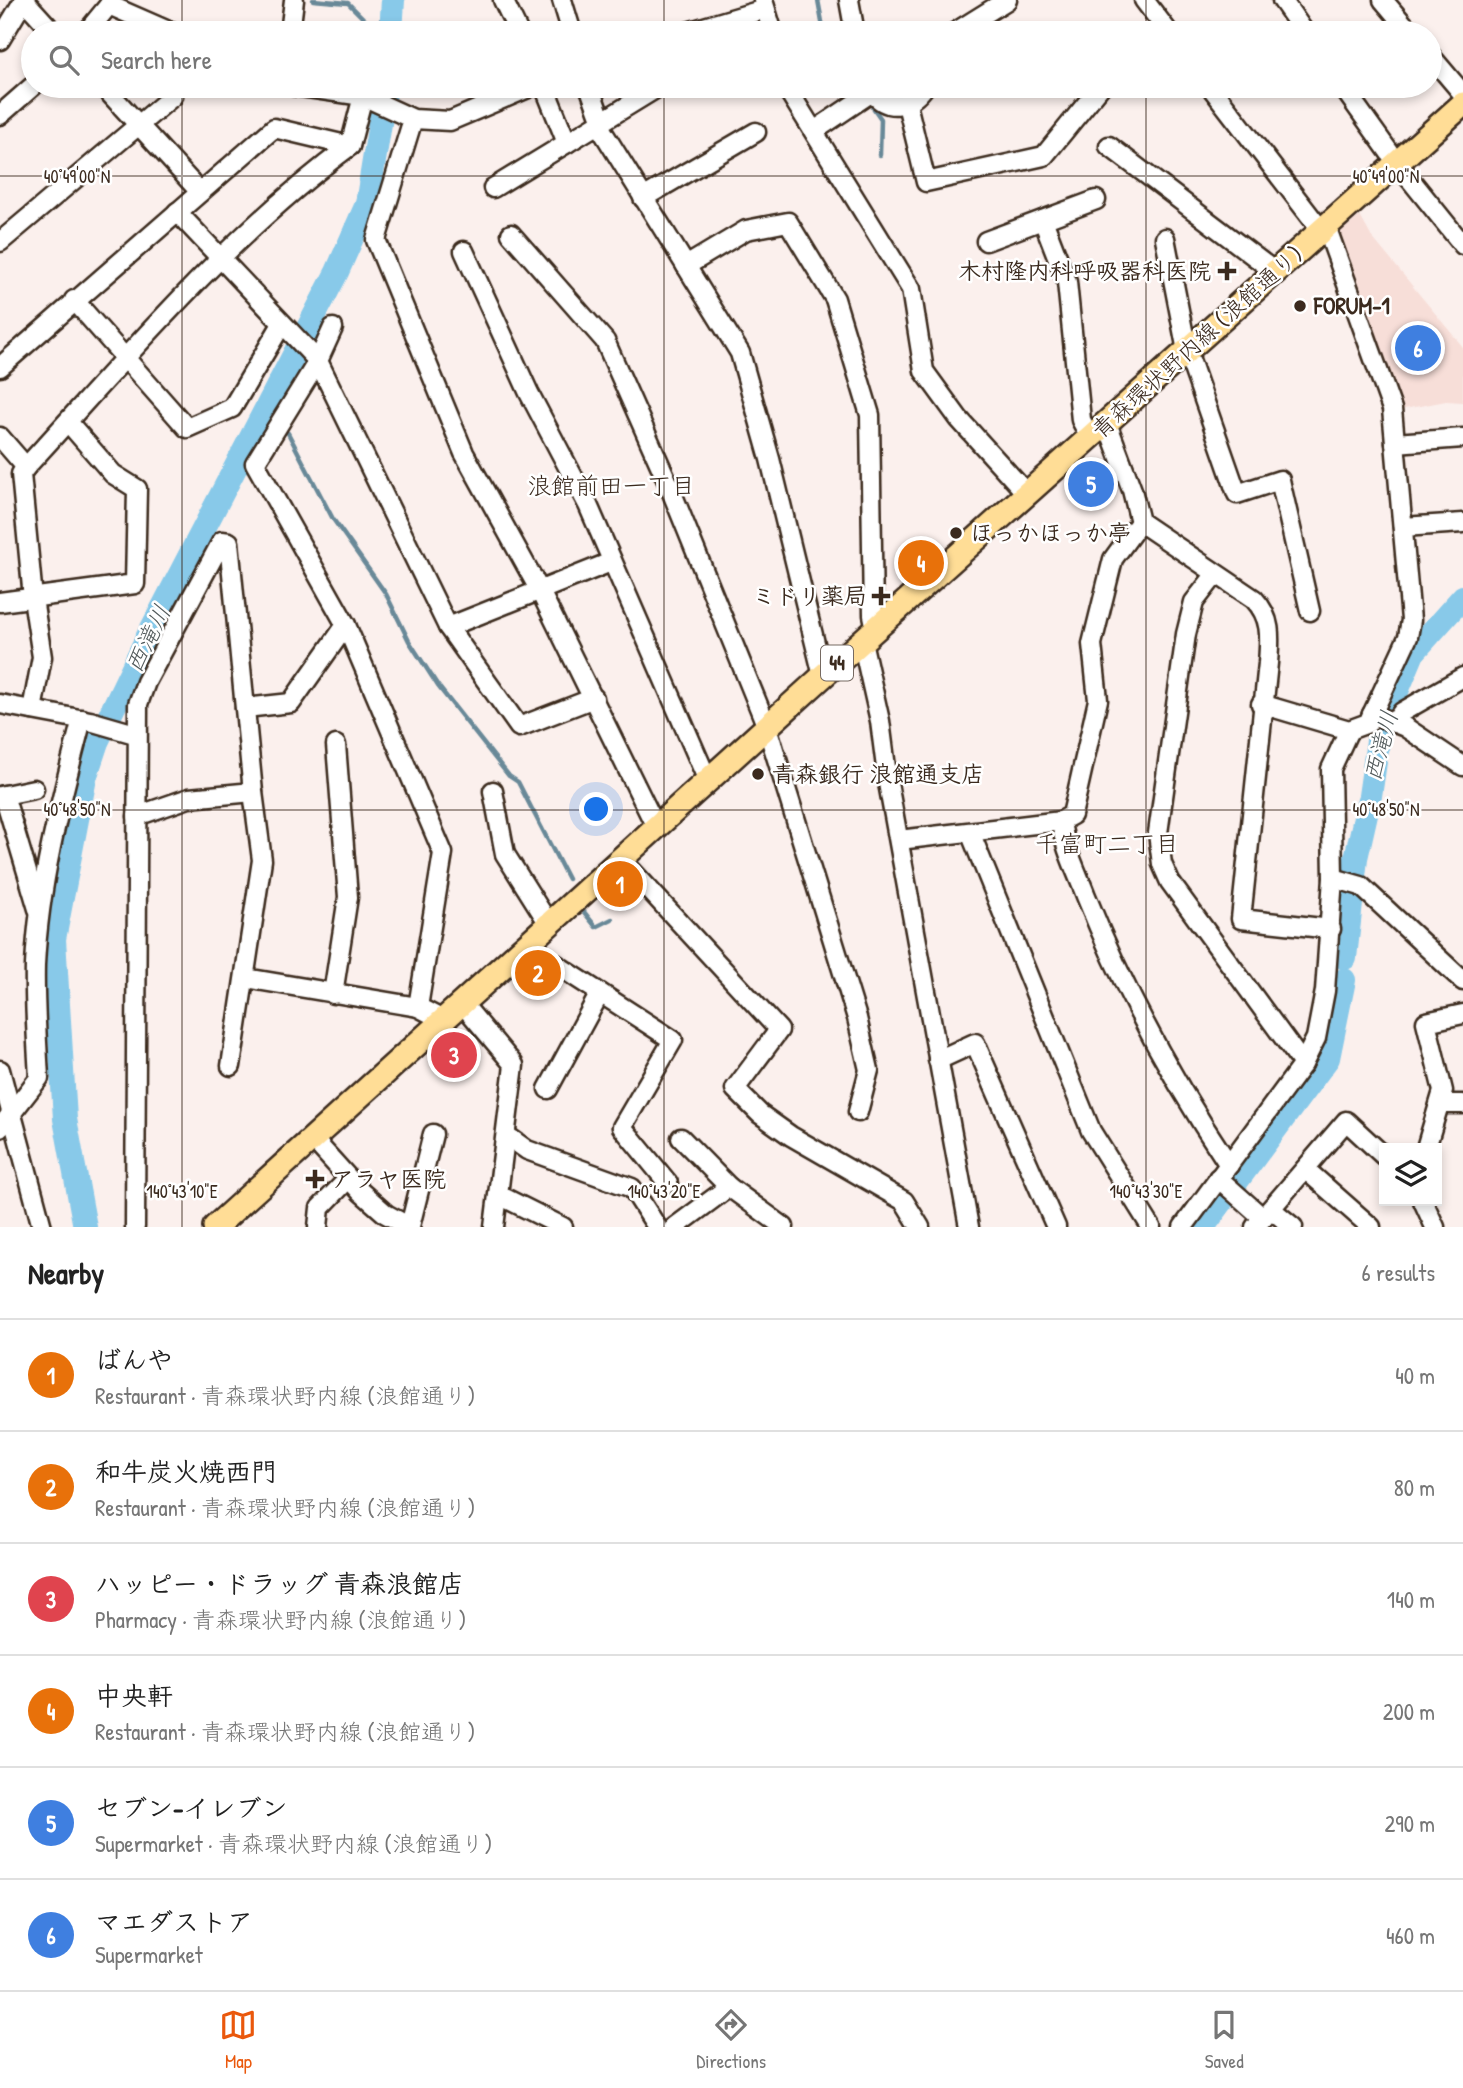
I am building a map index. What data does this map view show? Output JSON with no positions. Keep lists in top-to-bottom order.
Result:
{
  "streets": {
    "main road": ["青森環状野内線 (浪館通り)", "44"]
  },
  "districts": ["浪館前田一丁目", "千富町二丁目"],
  "water": ["西滝川"],
  "places": {
    "health": ["木村隆内科呼吸器科医院", "ミドリ薬局", "アラヤ医院"],
    "other": ["FORUM-1", "ほっかほっか亭", "青森銀行 浪館通支店"]
  },
  "page": {
    "search": "Search here",
    "pins": [
      "6",
      "5",
      "4",
      "1",
      "2",
      "3"
    ],
    "heading": ["Nearby", "6 results"],
    "list": [
      {
        "mark": "1",
        "name": "ばんや",
        "note": "Restaurant · 青森環状野内線 (浪館通り)",
        "value": "40 m"
      },
      {
        "mark": "2",
        "name": "和牛炭火焼西門",
        "note": "Restaurant · 青森環状野内線 (浪館通り)",
        "value": "80 m"
      },
      {
        "mark": "3",
        "name": "ハッピー・ドラッグ 青森浪館店",
        "note": "Pharmacy · 青森環状野内線 (浪館通り)",
        "value": "140 m"
      },
      {
        "mark": "4",
        "name": "中央軒",
        "note": "Restaurant · 青森環状野内線 (浪館通り)",
        "value": "200 m"
      },
      {
        "mark": "5",
        "name": "セブン-イレブン",
        "note": "Supermarket · 青森環状野内線 (浪館通り)",
        "value": "290 m"
      },
      {
        "mark": "6",
        "name": "マエダストア",
        "note": "Supermarket",
        "value": "460 m"
      }
    ],
    "nav": ["Map", "Directions", "Saved"]
  },
  "coordinates": [
    "40°49'00\"N",
    "40°48'50\"N",
    "140°43'10\"E",
    "140°43'20\"E",
    "140°43'30\"E"
  ]
}
